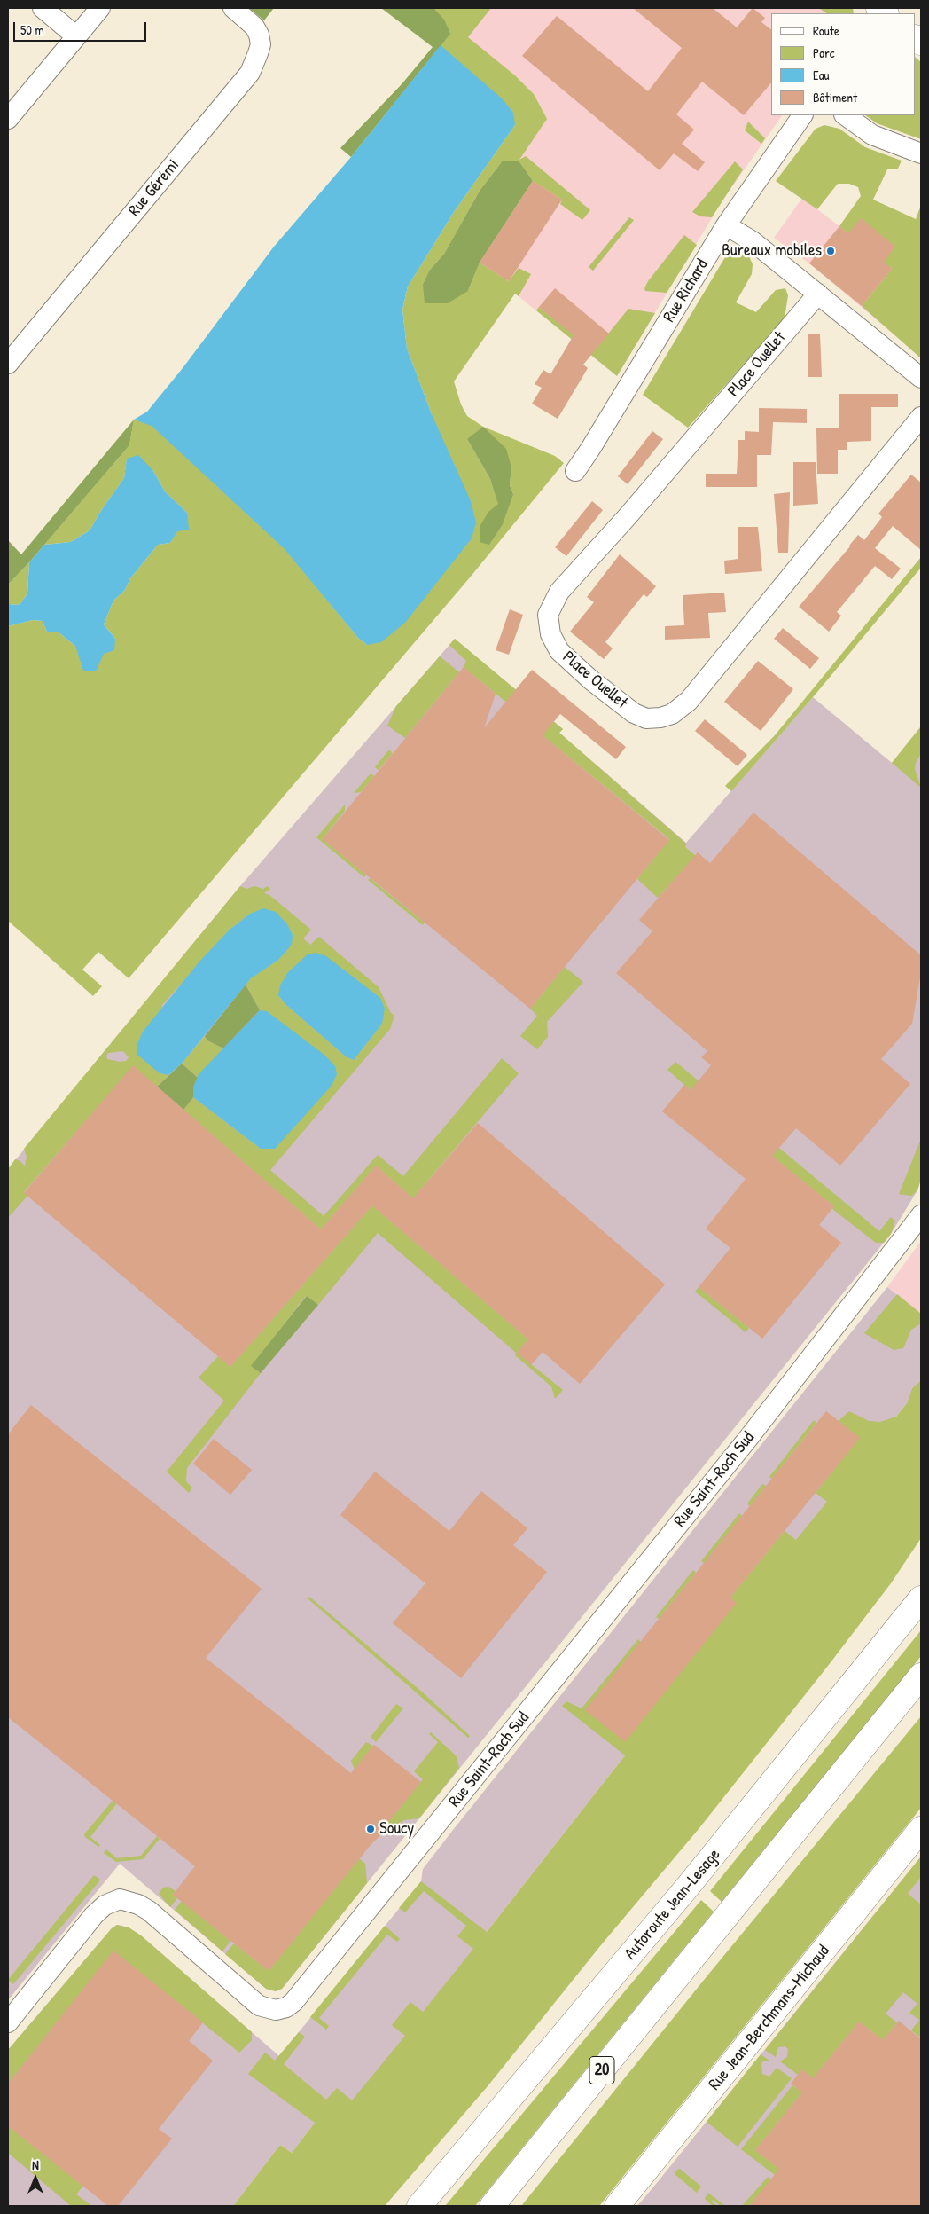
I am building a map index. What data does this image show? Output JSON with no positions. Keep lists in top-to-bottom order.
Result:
{
  "streets": {
    "main road": ["Autoroute Jean-Lesage", "Rue Jean-Berchmans-Michaud", "20"],
    "street": [
      "Rue Gérémi",
      "Rue Richard",
      "Place Ouellet",
      "Rue Saint-Roch Sud"
    ]
  },
  "places": ["Bureaux mobiles", "Soucy"],
  "legend": [
    "Route",
    "Parc",
    "Eau",
    "Bâtiment"
  ],
  "scale_bar": "50 m",
  "north": "top"
}
